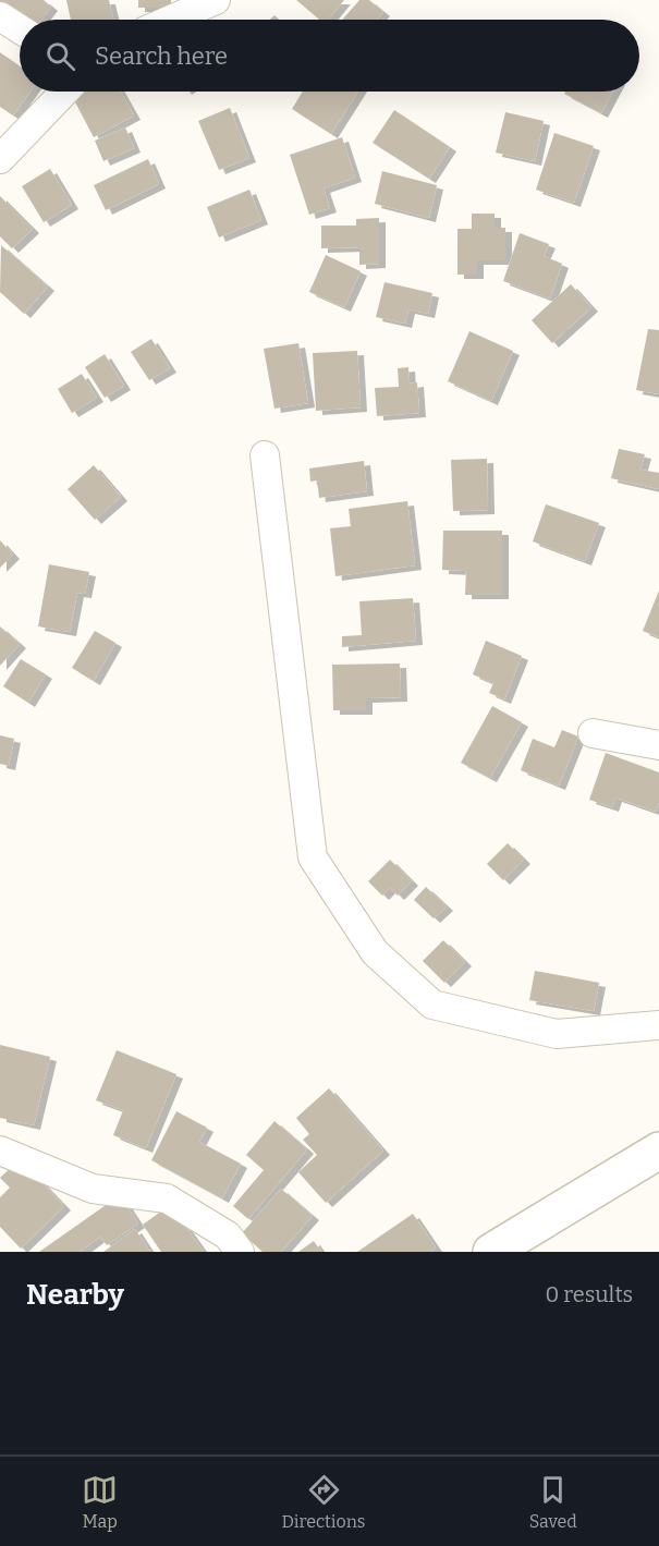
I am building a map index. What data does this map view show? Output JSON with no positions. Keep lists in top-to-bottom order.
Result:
{
  "page": {
    "search": "Search here",
    "heading": ["Nearby", "0 results"],
    "nav": ["Map", "Directions", "Saved"]
  }
}
